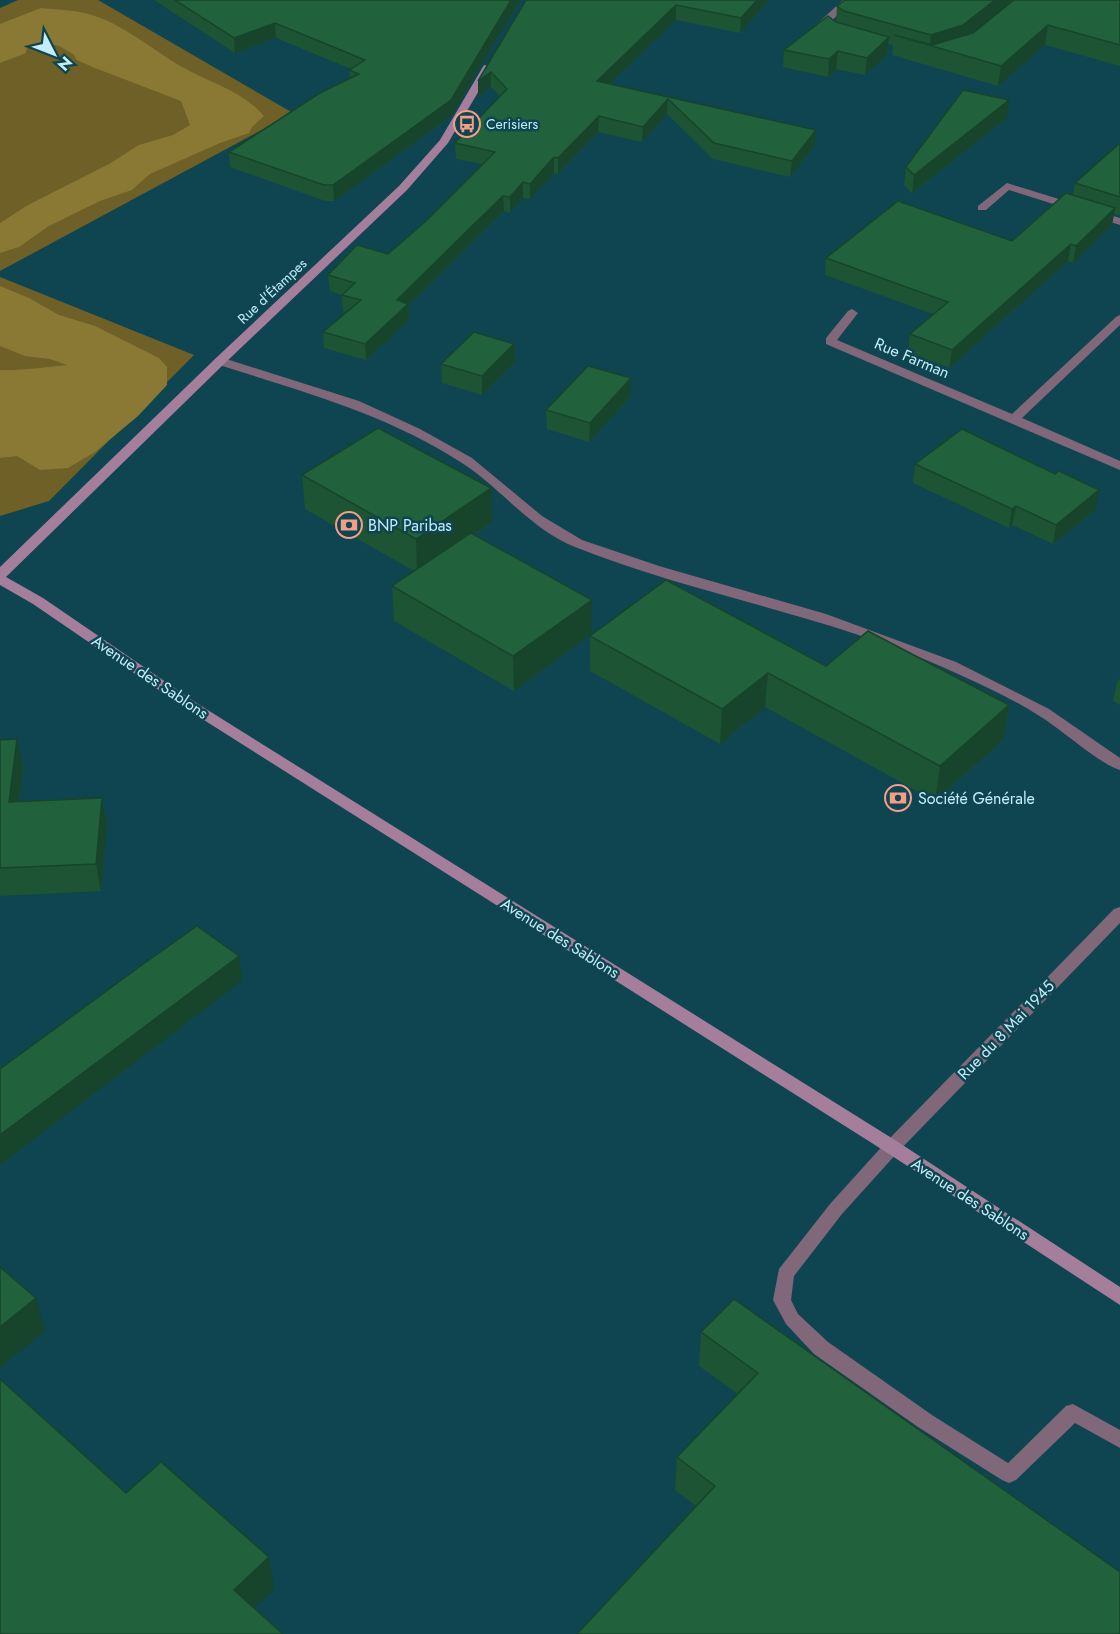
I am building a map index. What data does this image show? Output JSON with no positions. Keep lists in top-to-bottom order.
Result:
{
  "streets": {
    "street": [
      "Rue d'Étampes",
      "Rue Farman",
      "Avenue des Sablons",
      "Rue du 8 Mai 1945"
    ]
  },
  "crossings": [
    ["Rue d'Étampes", "Avenue des Sablons"],
    ["Avenue des Sablons", "Rue du 8 Mai 1945"]
  ],
  "places": {
    "bus stop": ["Cerisiers"],
    "bank": ["BNP Paribas", "Société Générale"]
  },
  "north": "bottom right"
}
